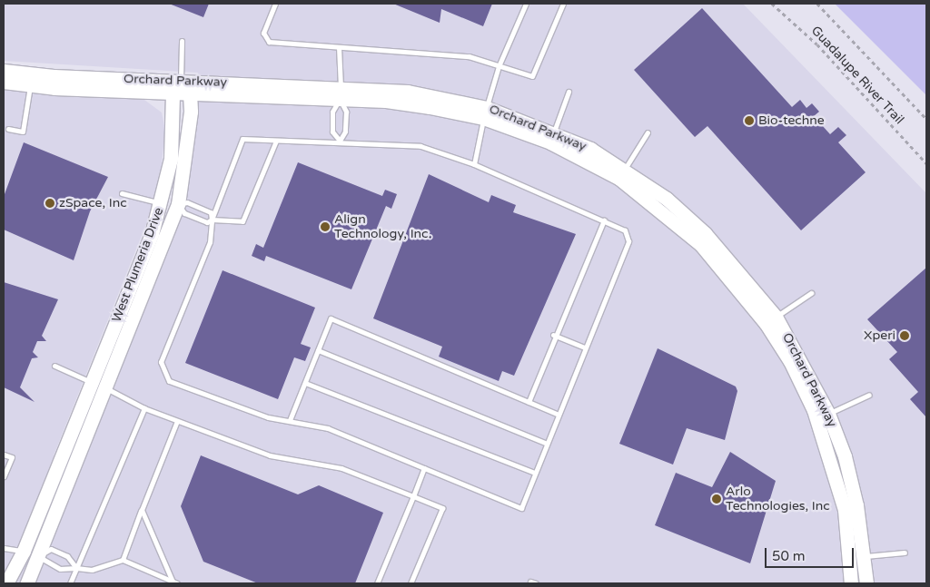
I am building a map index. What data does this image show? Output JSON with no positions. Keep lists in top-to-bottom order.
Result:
{
  "streets": {
    "main road": ["Orchard Parkway", "West Plumeria Drive"],
    "path": ["Guadalupe River Trail"]
  },
  "crossings": [
    ["Orchard Parkway", "West Plumeria Drive"]
  ],
  "places": [
    "Bio-techne",
    "zSpace, Inc",
    "Align Technology, Inc.",
    "Xperi",
    "Arlo Technologies, Inc"
  ],
  "scale_bar": "50 m"
}
